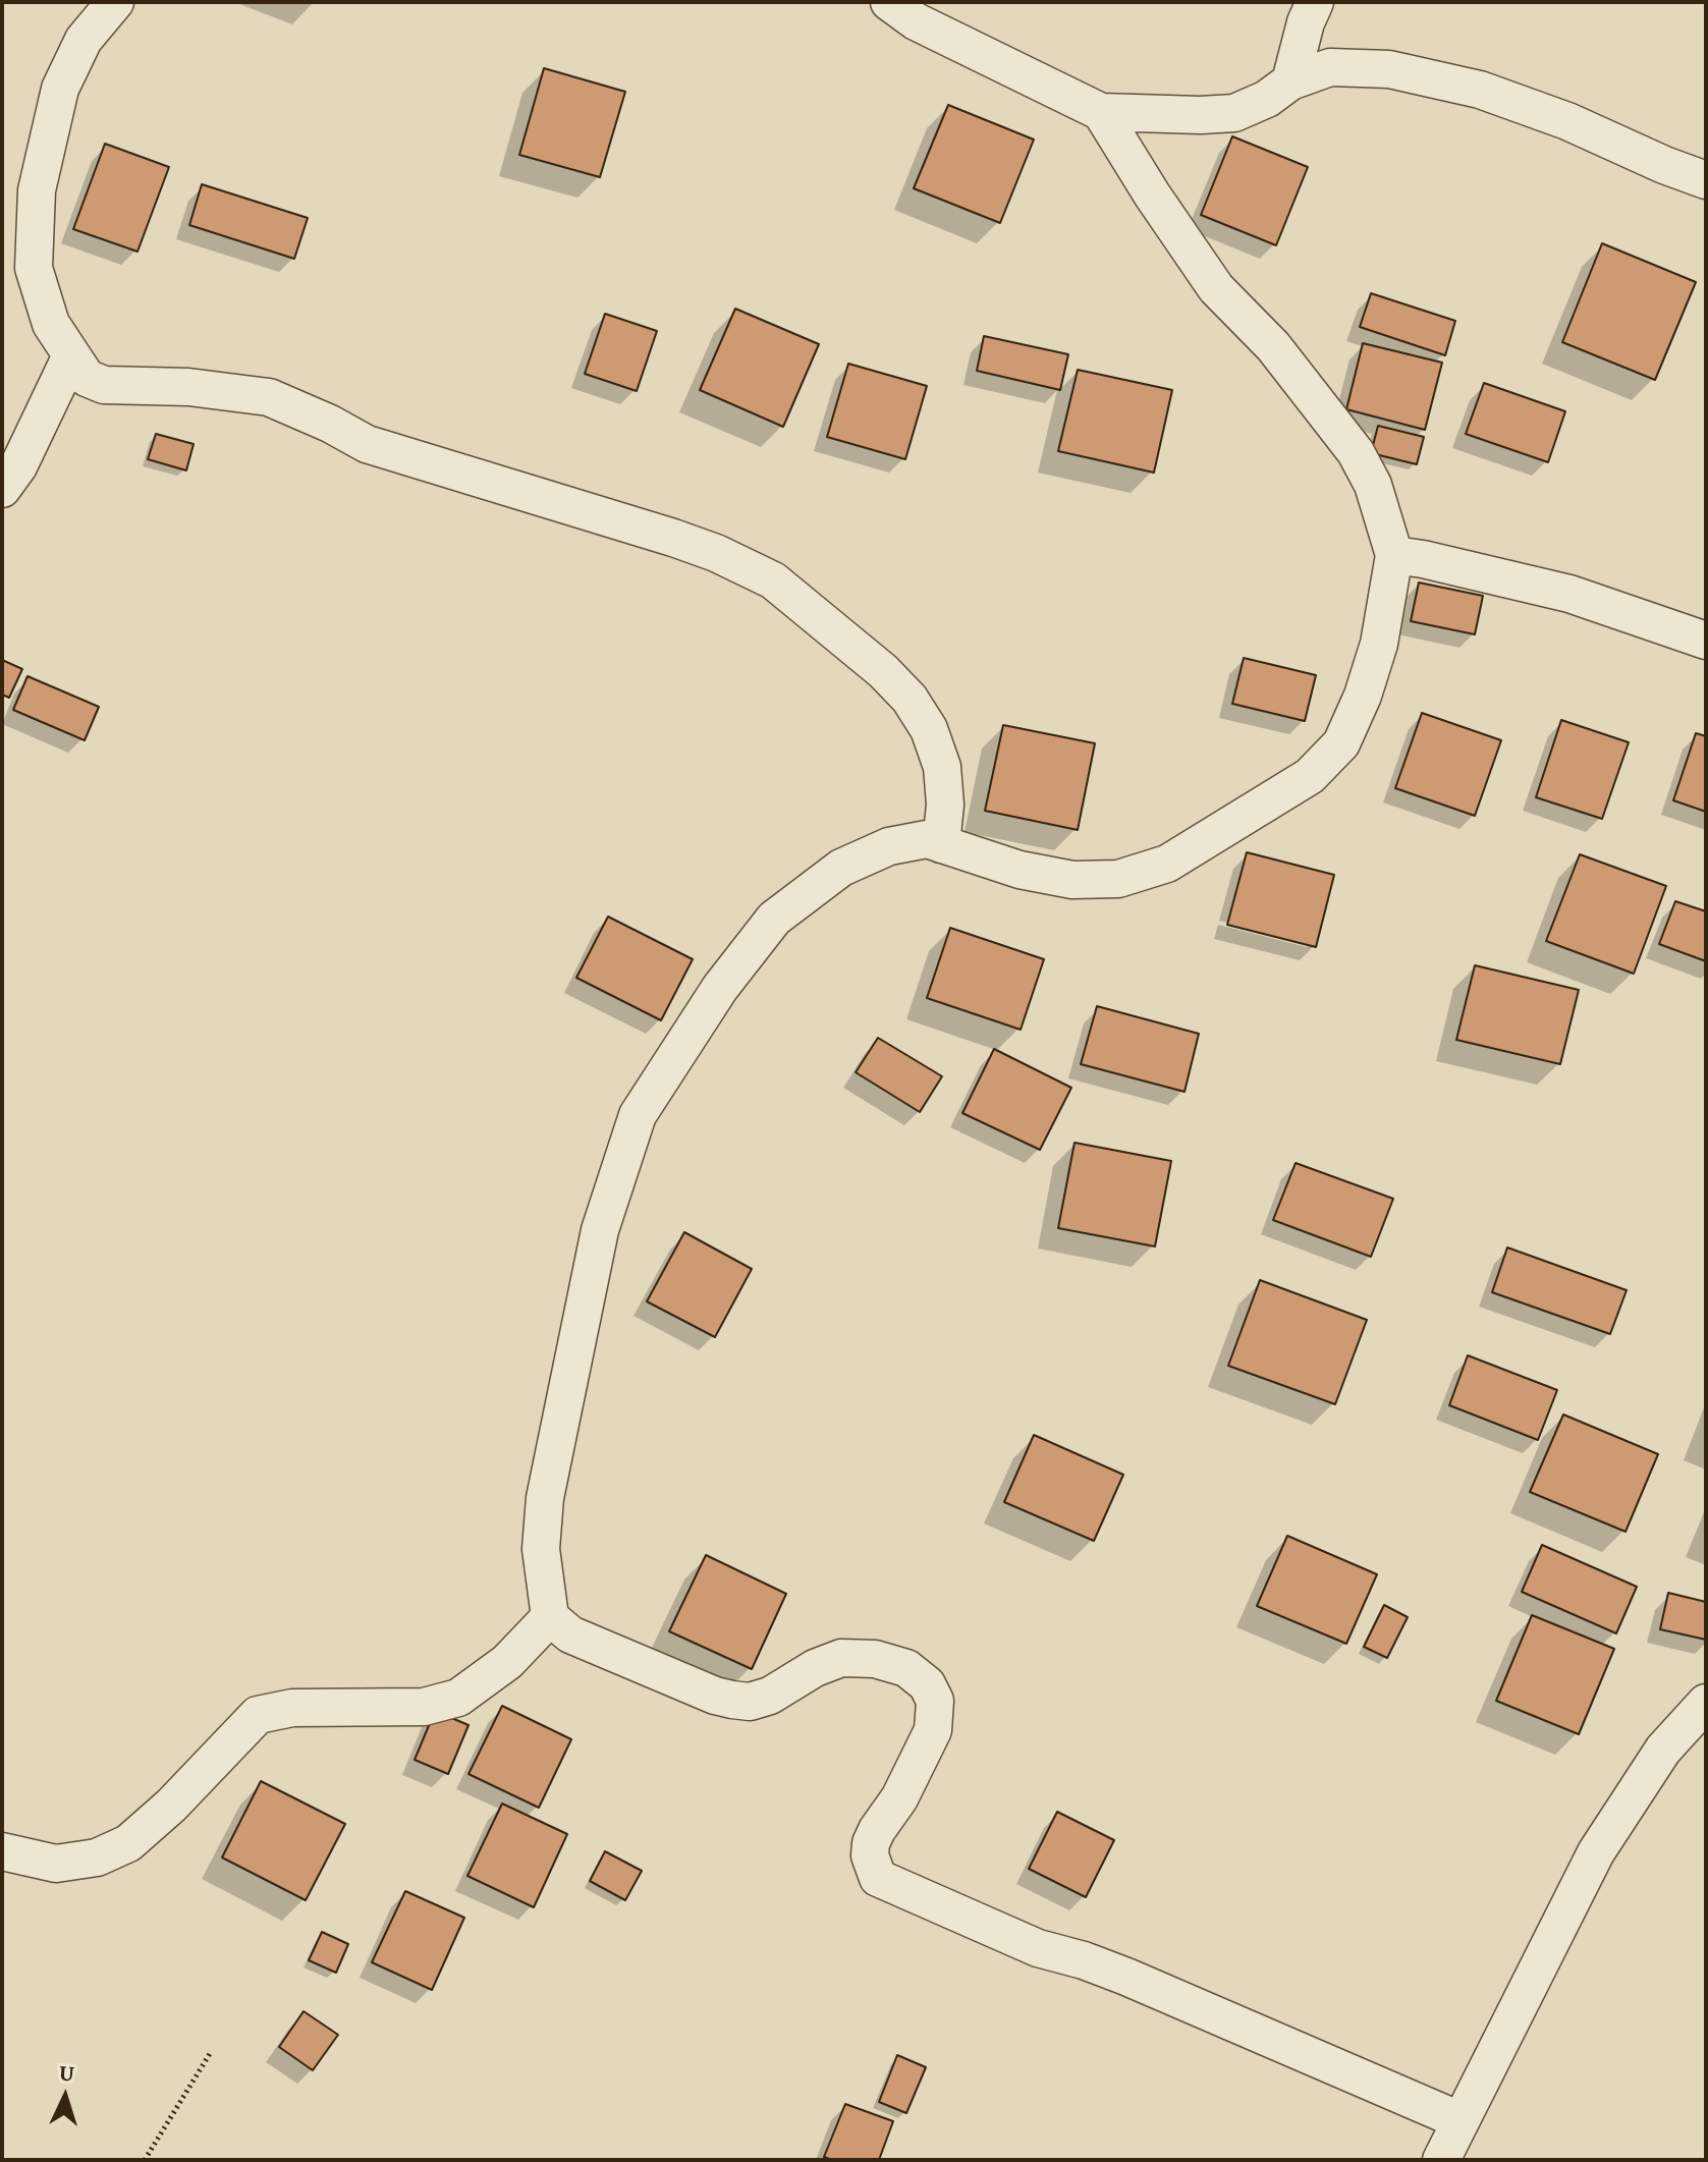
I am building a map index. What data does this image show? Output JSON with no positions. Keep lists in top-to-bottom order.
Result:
{
  "north": "top"
}
